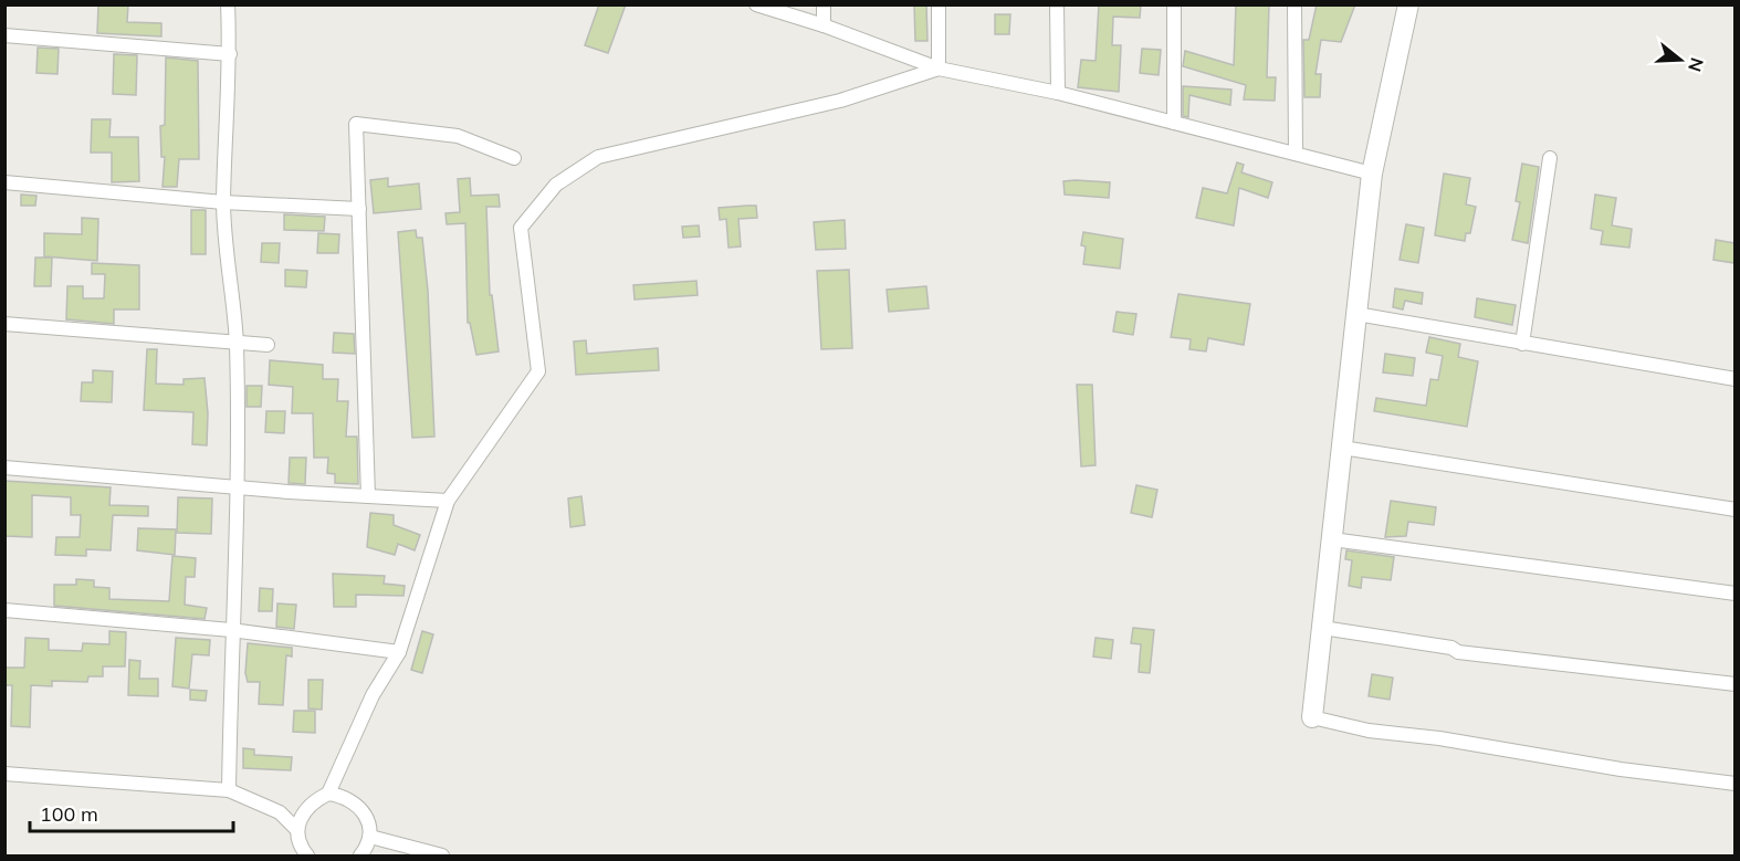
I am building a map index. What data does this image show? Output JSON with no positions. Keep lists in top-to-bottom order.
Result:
{
  "scale_bar": "100 m",
  "north": "right"
}
